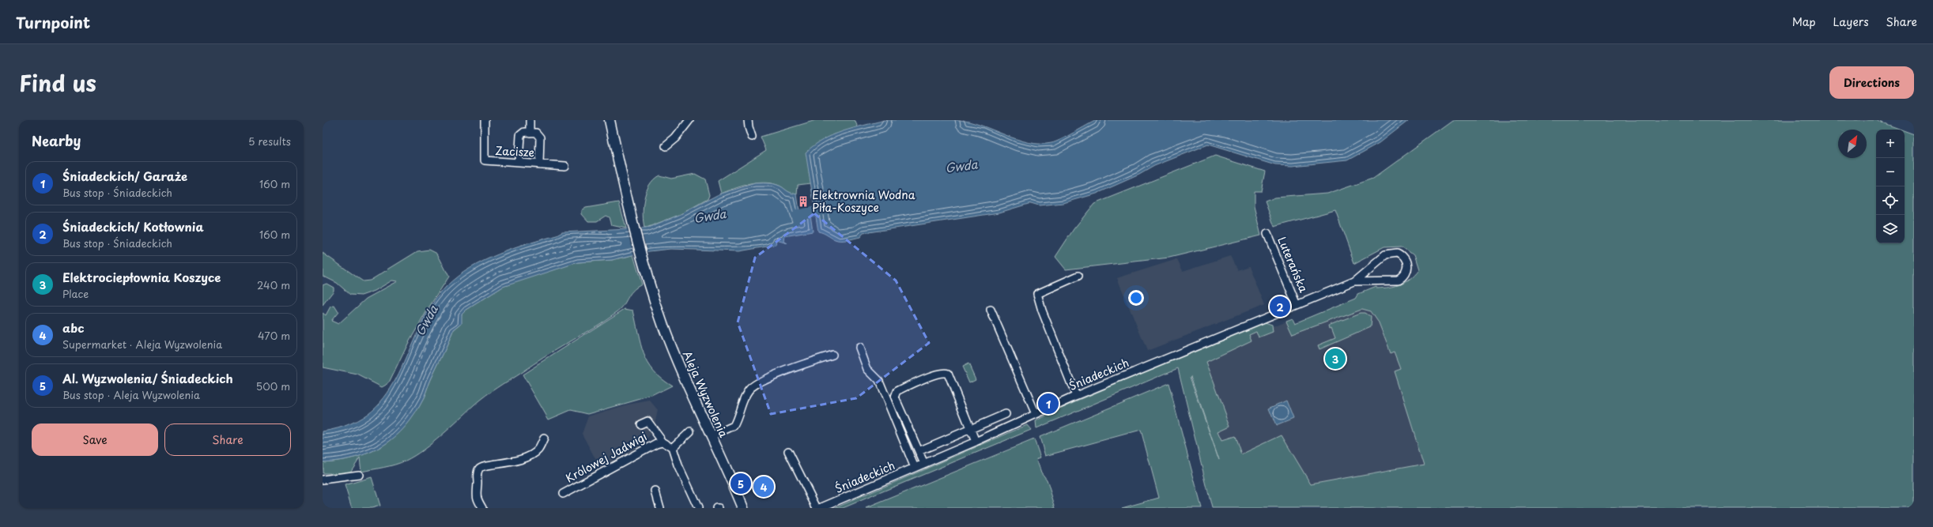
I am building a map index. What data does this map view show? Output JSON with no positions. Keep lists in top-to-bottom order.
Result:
{
  "streets": {
    "street": [
      "Zacisze",
      "Luterańska",
      "Śniadeckich",
      "Aleja Wyzwolenia",
      "Królowej Jadwigi"
    ]
  },
  "crossings": [
    ["Luterańska", "Śniadeckich"]
  ],
  "water": ["Gwda"],
  "places": {
    "building": ["Elektrownia Wodna Piła-Koszyce"]
  },
  "north": "top right",
  "page": {
    "header": "Turnpoint",
    "nav": ["Map", "Layers", "Share"],
    "title": "Find us",
    "buttons": [
      "Directions",
      ["Save", "Share"]
    ],
    "heading": ["Nearby", "5 results"],
    "map_buttons": ["+", "−"],
    "list": [
      {
        "mark": "1",
        "name": "Śniadeckich/ Garaże",
        "note": "Bus stop · Śniadeckich",
        "value": "160 m"
      },
      {
        "mark": "2",
        "name": "Śniadeckich/ Kotłownia",
        "note": "Bus stop · Śniadeckich",
        "value": "160 m"
      },
      {
        "mark": "3",
        "name": "Elektrociepłownia Koszyce",
        "note": "Place",
        "value": "240 m"
      },
      {
        "mark": "4",
        "name": "abc",
        "note": "Supermarket · Aleja Wyzwolenia",
        "value": "470 m"
      },
      {
        "mark": "5",
        "name": "Al. Wyzwolenia/ Śniadeckich",
        "note": "Bus stop · Aleja Wyzwolenia",
        "value": "500 m"
      }
    ],
    "pins": [
      "2",
      "3",
      "1",
      "5",
      "4"
    ]
  }
}
